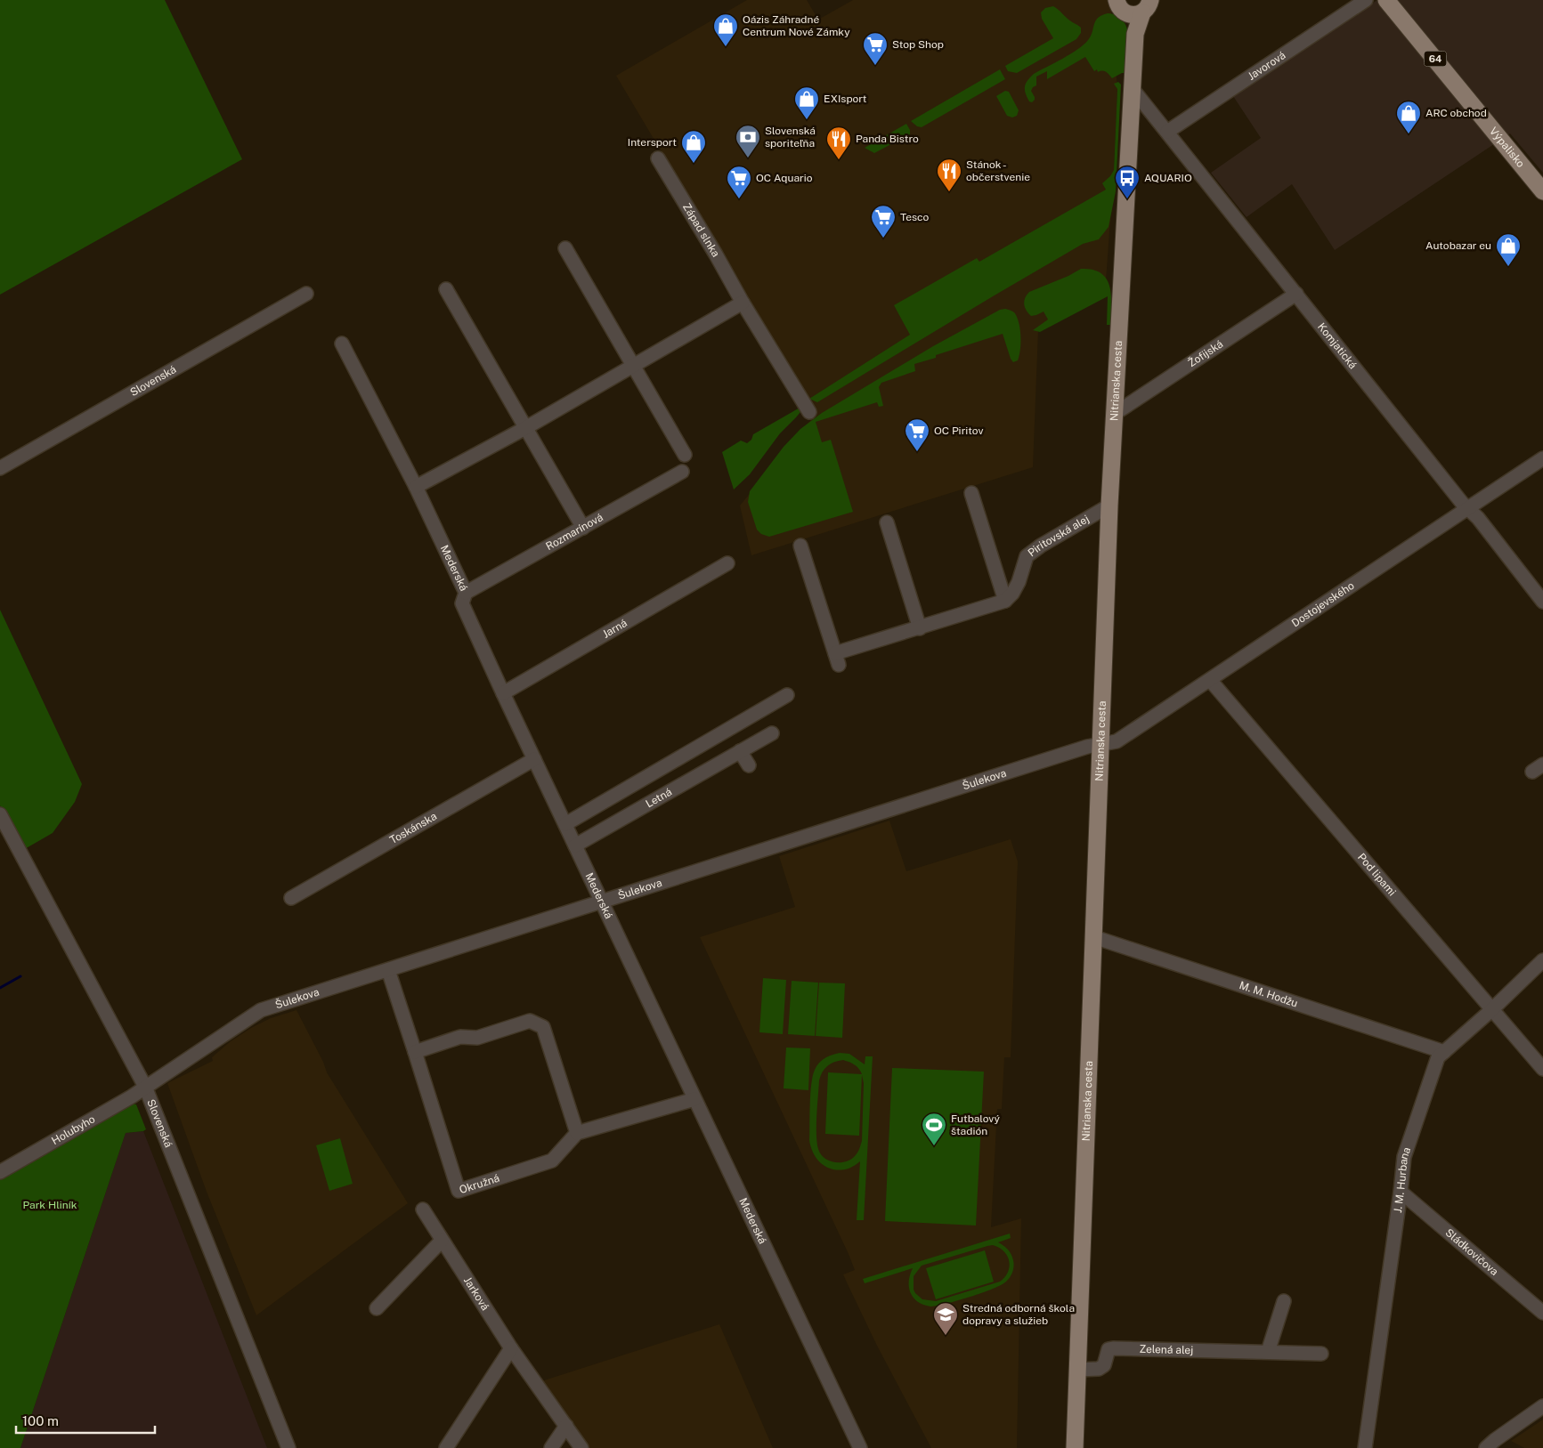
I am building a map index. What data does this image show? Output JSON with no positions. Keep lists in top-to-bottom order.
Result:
{
  "streets": {
    "main road": ["64", "Výpalisko", "Nitrianska cesta"],
    "street": [
      "Javorová",
      "Západ slnka",
      "Komjatická",
      "Žofijská",
      "Slovenská",
      "Rozmarínová",
      "Piritovská alej",
      "Mederská",
      "Dostojevského",
      "Jarná",
      "Šulekova",
      "Letná",
      "Toskánska",
      "Pod lipami",
      "M. M. Hodžu",
      "Holubyho",
      "J. M. Hurbana",
      "Okružná",
      "Sládkovičova",
      "Jarková",
      "Zelená alej"
    ]
  },
  "crossings": [
    ["Javorová", "Komjatická"],
    ["Komjatická", "Žofijská"],
    ["Komjatická", "Nitrianska cesta"],
    ["Komjatická", "Dostojevského"],
    ["Žofijská", "Nitrianska cesta"],
    ["Slovenská", "Šulekova"],
    ["Slovenská", "Holubyho"],
    ["Nitrianska cesta", "Piritovská alej"],
    ["Nitrianska cesta", "Dostojevského"],
    ["Nitrianska cesta", "Šulekova"],
    ["Nitrianska cesta", "M. M. Hodžu"],
    ["Nitrianska cesta", "Zelená alej"],
    ["Rozmarínová", "Mederská"],
    ["Mederská", "Jarná"],
    ["Mederská", "Šulekova"],
    ["Mederská", "Letná"],
    ["Mederská", "Toskánska"],
    ["Dostojevského", "Šulekova"],
    ["Dostojevského", "Pod lipami"],
    ["Šulekova", "Holubyho"],
    ["Šulekova", "Okružná"],
    ["Pod lipami", "J. M. Hurbana"],
    ["M. M. Hodžu", "J. M. Hurbana"],
    ["J. M. Hurbana", "Sládkovičova"]
  ],
  "parks": ["Park Hliník"],
  "places": {
    "shop": [
      "Oázis Záhradné Centrum Nové Zámky",
      "EXIsport",
      "ARC obchod",
      "Intersport",
      "Autobazar eu"
    ],
    "supermarket": [
      "Stop Shop",
      "OC Aquario",
      "Tesco",
      "OC Piritov"
    ],
    "bank": ["Slovenská sporiteľňa"],
    "restaurant": ["Panda Bistro", "Stánok - občerstvenie"],
    "bus stop": ["AQUARIO"],
    "sports": ["Futbalový štadión"],
    "school or university": ["Stredná odborná škola dopravy a služieb"]
  },
  "scale_bar": "100 m"
}
